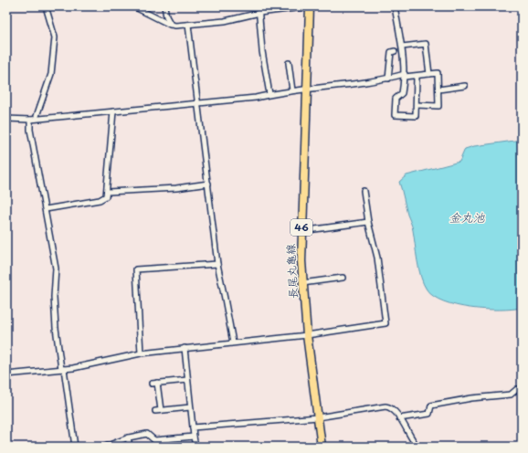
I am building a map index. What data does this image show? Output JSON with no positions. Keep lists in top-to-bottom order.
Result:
{
  "streets": {
    "main road": ["46", "長尾丸亀線"]
  },
  "water": ["金丸池"]
}
